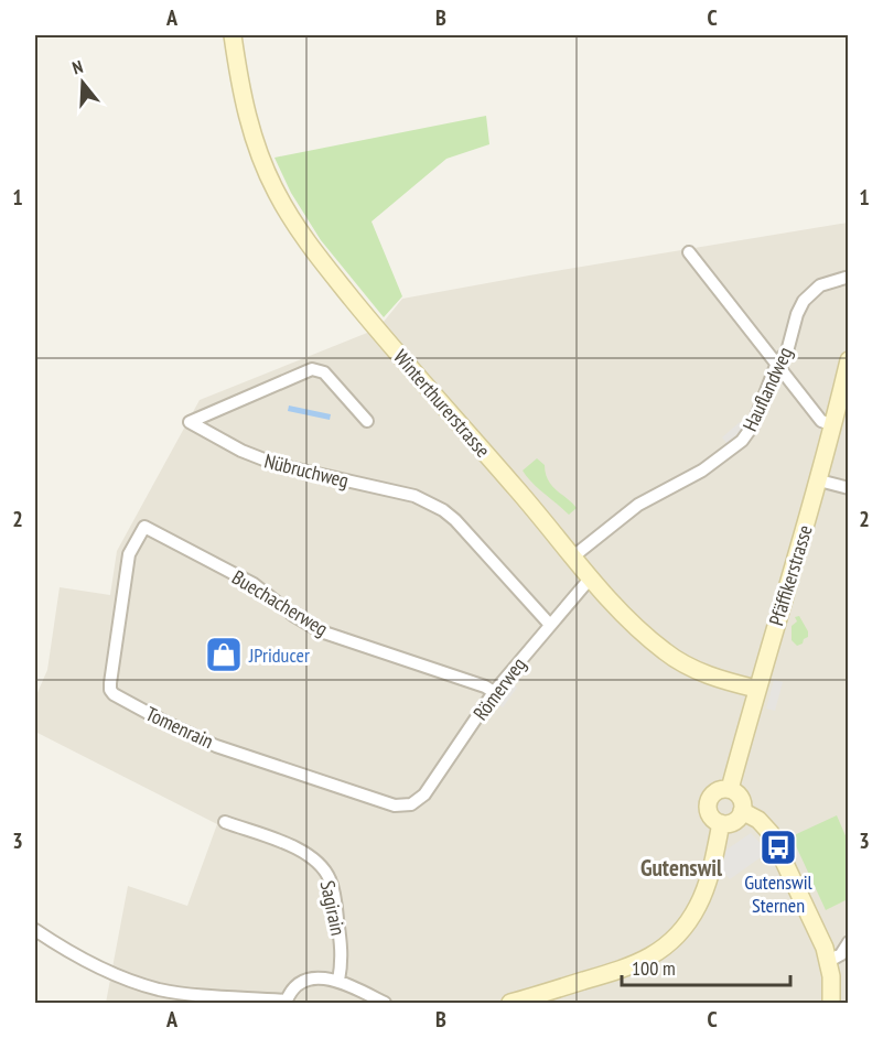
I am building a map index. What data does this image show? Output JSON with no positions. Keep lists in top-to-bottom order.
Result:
{
  "streets": {
    "main road": ["Winterthurerstrasse", "Pfäffikerstrasse"],
    "street": [
      "Hauflandweg",
      "Nübruchweg",
      "Buechacherweg",
      "Römerweg",
      "Tomenrain",
      "Sagirain"
    ]
  },
  "crossings": [
    ["Hauflandweg", "Winterthurerstrasse"],
    ["Winterthurerstrasse", "Pfäffikerstrasse"],
    ["Winterthurerstrasse", "Römerweg"],
    ["Nübruchweg", "Römerweg"],
    ["Buechacherweg", "Römerweg"],
    ["Buechacherweg", "Tomenrain"],
    ["Römerweg", "Tomenrain"]
  ],
  "districts": ["Gutenswil"],
  "places": {
    "shop": ["JPriducer"],
    "bus stop": ["Gutenswil Sternen"]
  },
  "scale_bar": "100 m",
  "north": "top",
  "grid": {
    "columns": ["A", "B", "C"],
    "rows": ["1", "2", "3"]
  }
}
